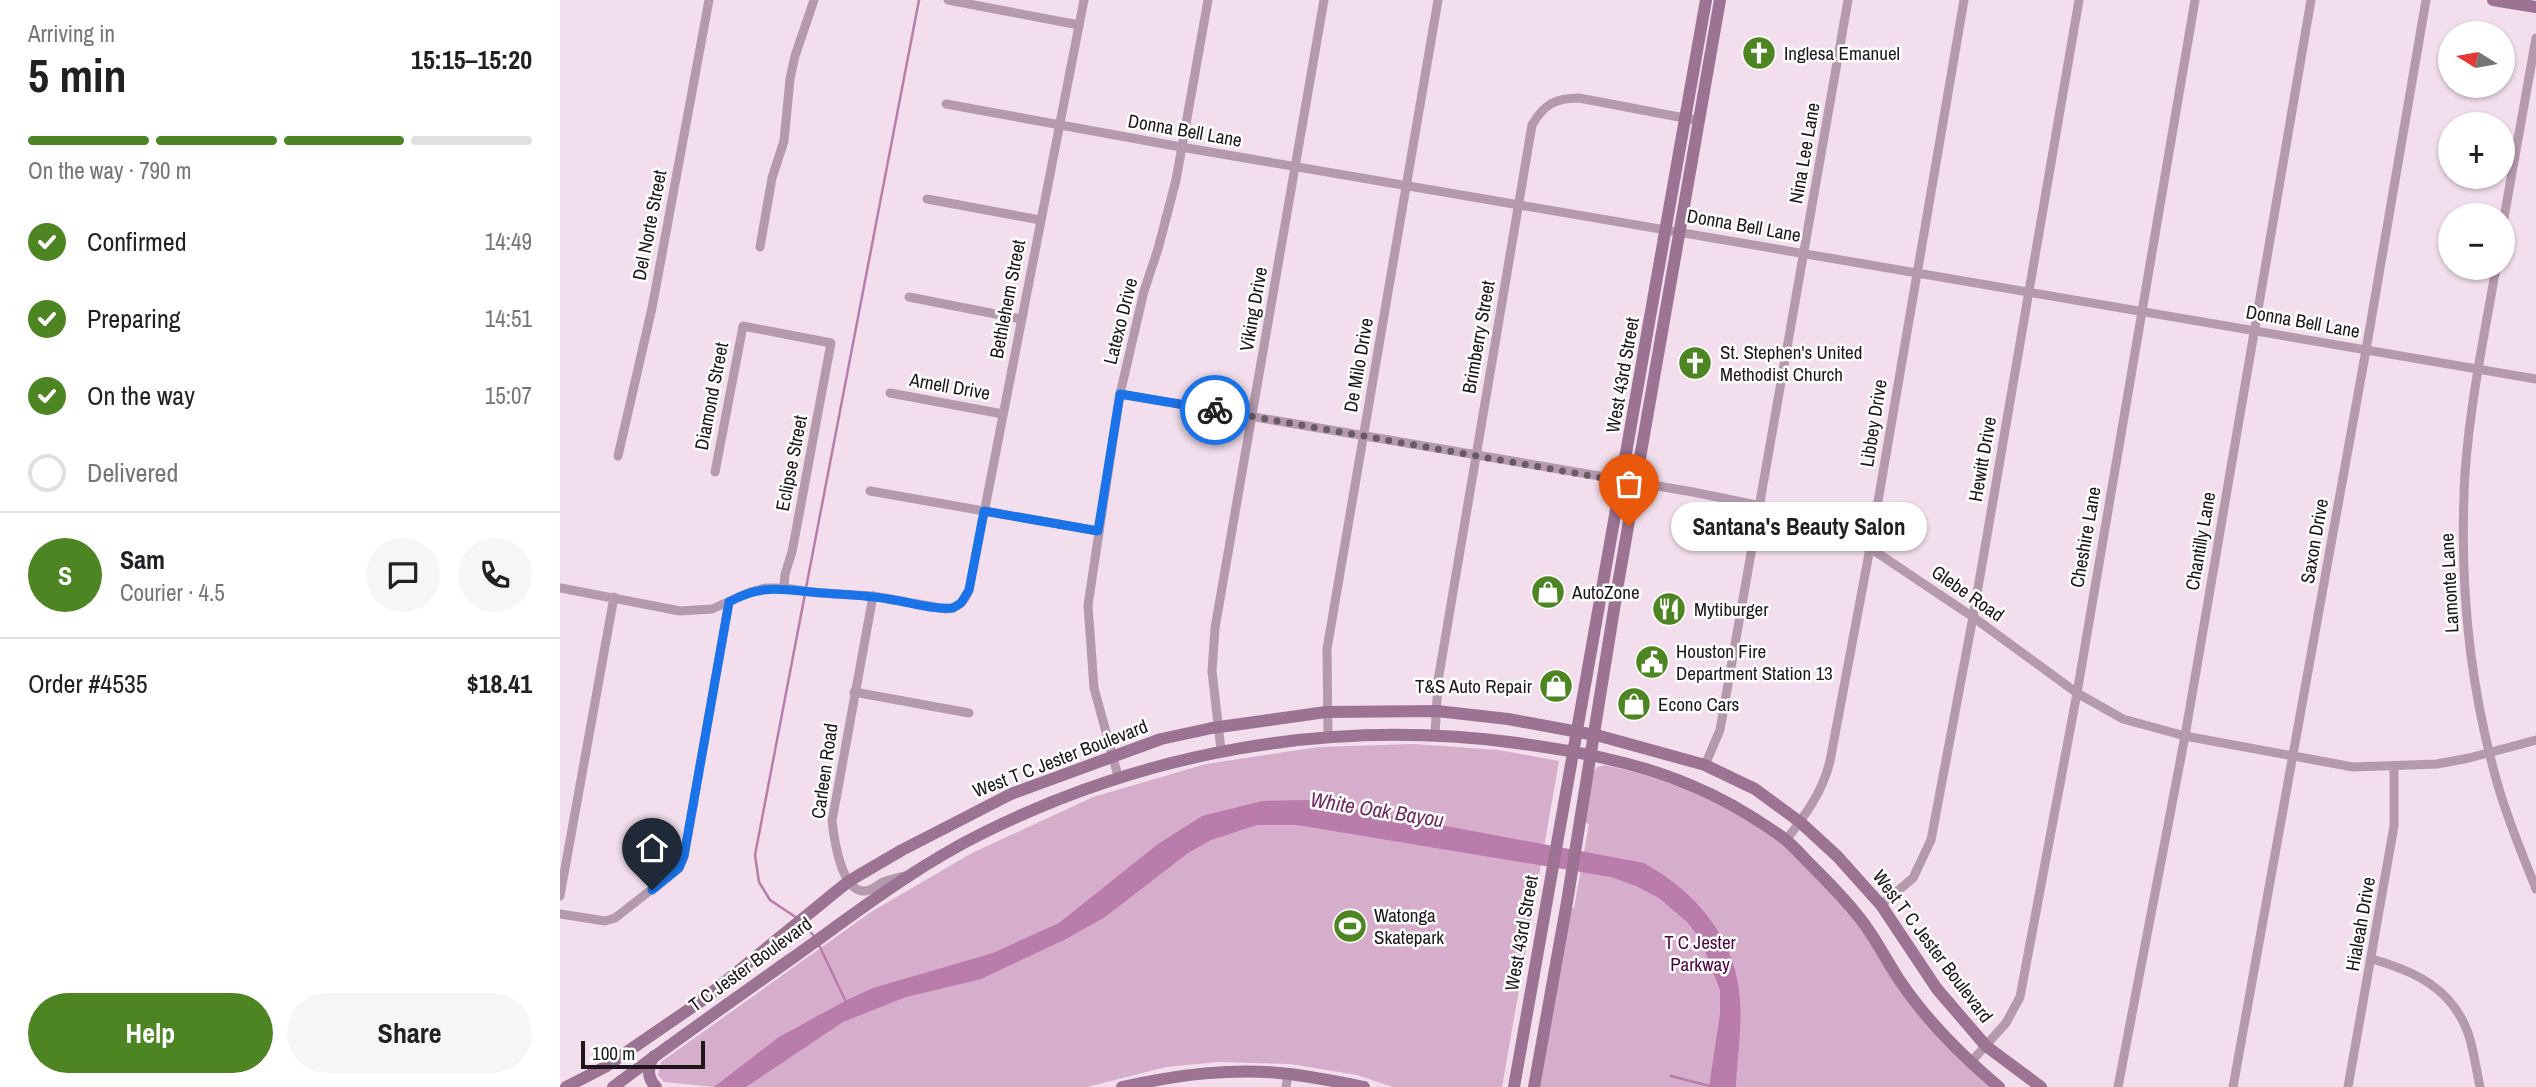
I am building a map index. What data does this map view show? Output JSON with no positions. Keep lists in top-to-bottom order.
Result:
{
  "streets": {
    "main road": ["West 43rd Street", "West T C Jester Boulevard", "T C Jester Boulevard"],
    "street": [
      "Donna Bell Lane",
      "Nina Lee Lane",
      "Del Norte Street",
      "Bethlehem Street",
      "Viking Drive",
      "Latexo Drive",
      "Brimberry Street",
      "De Milo Drive",
      "Arnell Drive",
      "Diamond Street",
      "Libbey Drive",
      "Hewitt Drive",
      "Eclipse Street",
      "Cheshire Lane",
      "Chantilly Lane",
      "Saxon Drive",
      "Lamonte Lane",
      "Glebe Road",
      "Carleen Road",
      "Hialeah Drive"
    ]
  },
  "crossings": [
    ["Donna Bell Lane", "Nina Lee Lane"],
    ["Donna Bell Lane", "Bethlehem Street"],
    ["Donna Bell Lane", "Viking Drive"],
    ["Donna Bell Lane", "Latexo Drive"],
    ["Donna Bell Lane", "Brimberry Street"],
    ["Donna Bell Lane", "De Milo Drive"],
    ["Donna Bell Lane", "West 43rd Street"],
    ["Donna Bell Lane", "Libbey Drive"],
    ["Donna Bell Lane", "Hewitt Drive"],
    ["Donna Bell Lane", "Cheshire Lane"],
    ["Donna Bell Lane", "Chantilly Lane"],
    ["Donna Bell Lane", "Saxon Drive"],
    ["Donna Bell Lane", "Lamonte Lane"],
    ["Nina Lee Lane", "Glebe Road"],
    ["Nina Lee Lane", "West T C Jester Boulevard"],
    ["Bethlehem Street", "Arnell Drive"],
    ["Bethlehem Street", "Carleen Road"],
    ["Viking Drive", "Glebe Road"],
    ["Viking Drive", "West T C Jester Boulevard"],
    ["Latexo Drive", "Glebe Road"],
    ["Latexo Drive", "West T C Jester Boulevard"],
    ["Brimberry Street", "West 43rd Street"],
    ["Brimberry Street", "Glebe Road"],
    ["Brimberry Street", "West T C Jester Boulevard"],
    ["De Milo Drive", "Glebe Road"],
    ["De Milo Drive", "West T C Jester Boulevard"],
    ["West 43rd Street", "Glebe Road"],
    ["West 43rd Street", "West T C Jester Boulevard"],
    ["Diamond Street", "Eclipse Street"],
    ["Libbey Drive", "Glebe Road"],
    ["Libbey Drive", "West T C Jester Boulevard"],
    ["Hewitt Drive", "Glebe Road"],
    ["Hewitt Drive", "West T C Jester Boulevard"],
    ["Cheshire Lane", "Glebe Road"],
    ["Cheshire Lane", "West T C Jester Boulevard"],
    ["Chantilly Lane", "Glebe Road"],
    ["Saxon Drive", "Glebe Road"],
    ["Lamonte Lane", "Glebe Road"],
    ["Glebe Road", "Hialeah Drive"],
    ["West T C Jester Boulevard", "Carleen Road"],
    ["West T C Jester Boulevard", "T C Jester Boulevard"],
    ["Carleen Road", "T C Jester Boulevard"]
  ],
  "water": ["White Oak Bayou"],
  "parks": ["T C Jester Parkway"],
  "places": {
    "church": ["Inglesa Emanuel", "St. Stephen's United Methodist Church"],
    "other": ["Santana's Beauty Salon"],
    "shop": ["AutoZone", "T&S Auto Repair", "Econo Cars"],
    "restaurant": ["Mytiburger"],
    "public building": ["Houston Fire Department Station 13"],
    "sports": ["Watonga Skatepark"]
  },
  "scale_bar": "100 m",
  "north": "left",
  "page": {
    "heading": ["5 min", "Arriving in", "15:15–15:20"],
    "panel": [
      "Sam",
      "Courier · 4.5",
      "Order #4535",
      "$18.41"
    ],
    "map_buttons": ["+", "−"],
    "bar": "On the way · 790 m",
    "list": [
      ["Confirmed", "14:49"],
      ["Preparing", "14:51"],
      ["On the way", "15:07"],
      "Delivered"
    ],
    "bubble": "Santana's Beauty Salon",
    "round": "S",
    "buttons": ["Help", "Share"],
    "scale": "100 m"
  }
}
